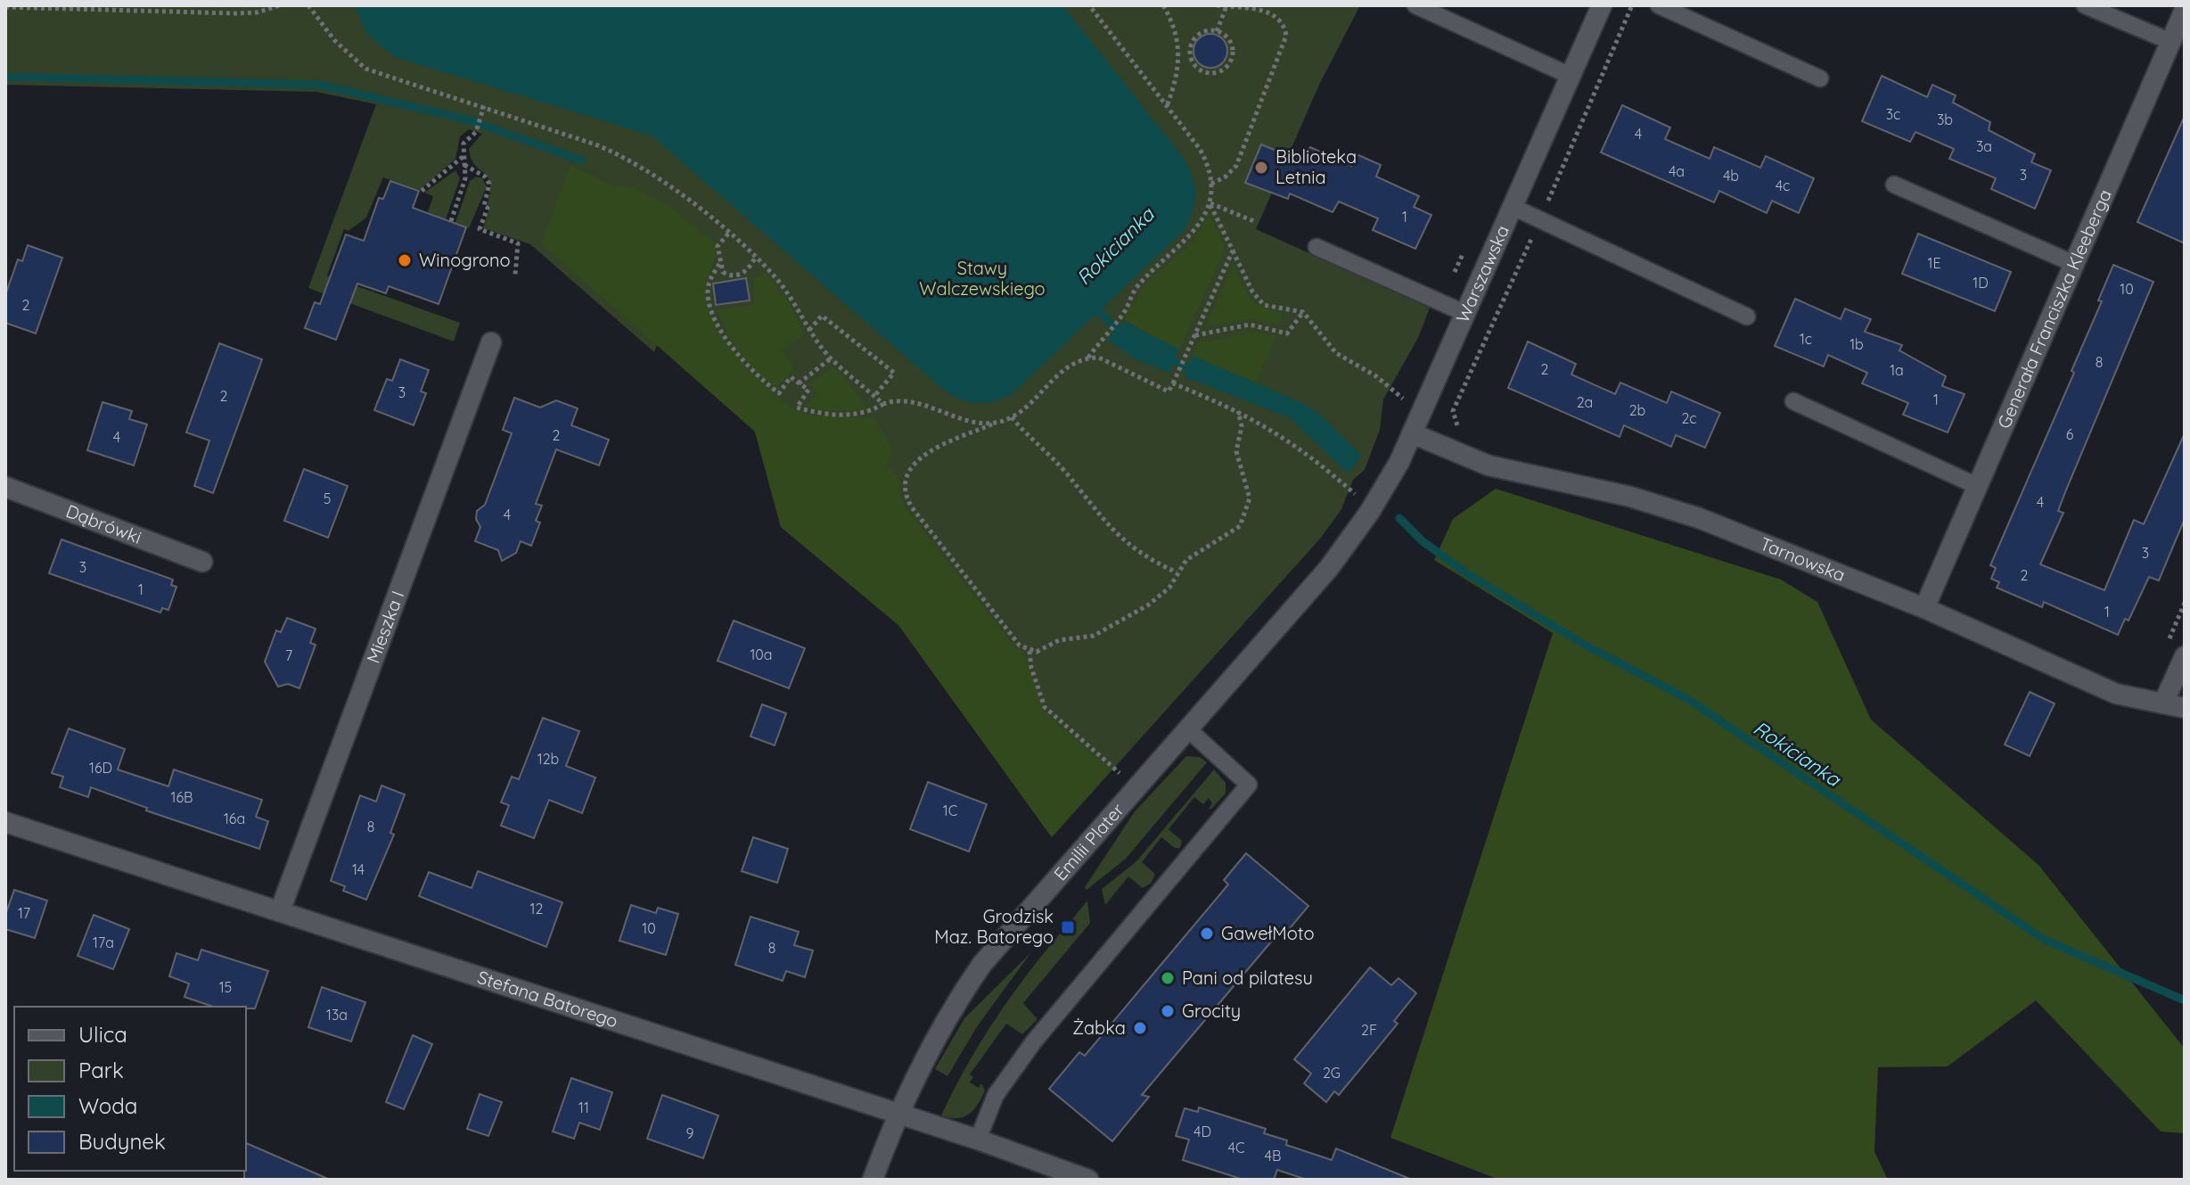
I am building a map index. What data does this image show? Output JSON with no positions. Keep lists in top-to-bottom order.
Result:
{
  "streets": {
    "street": [
      "Warszawska",
      "Generała Franciszka Kleeberga",
      "Dąbrówki",
      "Tarnowska",
      "Mieszka I",
      "Emilii Plater",
      "Stefana Batorego"
    ]
  },
  "crossings": [
    ["Warszawska", "Tarnowska"],
    ["Warszawska", "Emilii Plater"],
    ["Generała Franciszka Kleeberga", "Tarnowska"],
    ["Mieszka I", "Stefana Batorego"],
    ["Emilii Plater", "Stefana Batorego"]
  ],
  "water": ["Rokicianka"],
  "parks": ["Stawy Walczewskiego"],
  "places": {
    "other": [
      "Biblioteka Letnia",
      "Winogrono",
      "GawełMoto",
      "Pani od pilatesu",
      "Grocity",
      "Żabka"
    ],
    "transit": ["Grodzisk Maz. Batorego"]
  },
  "house_numbers": [
    "3c",
    "3b",
    "4",
    "3a",
    "4a",
    "3",
    "4b",
    "4c",
    "1",
    "1E",
    "1D",
    "10",
    "2",
    "1c",
    "1b",
    "8",
    "2",
    "1a",
    "3",
    "2",
    "1",
    "2a",
    "2b",
    "2c",
    "6",
    "2",
    "4",
    "5",
    "4",
    "4",
    "3",
    "3",
    "2",
    "1",
    "1",
    "10a",
    "7",
    "12b",
    "16D",
    "16B",
    "1C",
    "16a",
    "8",
    "14",
    "12",
    "17",
    "10",
    "17a",
    "8",
    "15",
    "13a",
    "2F",
    "2G",
    "11",
    "4D",
    "9",
    "4C",
    "4B"
  ],
  "legend": [
    "Ulica",
    "Park",
    "Woda",
    "Budynek"
  ]
}
